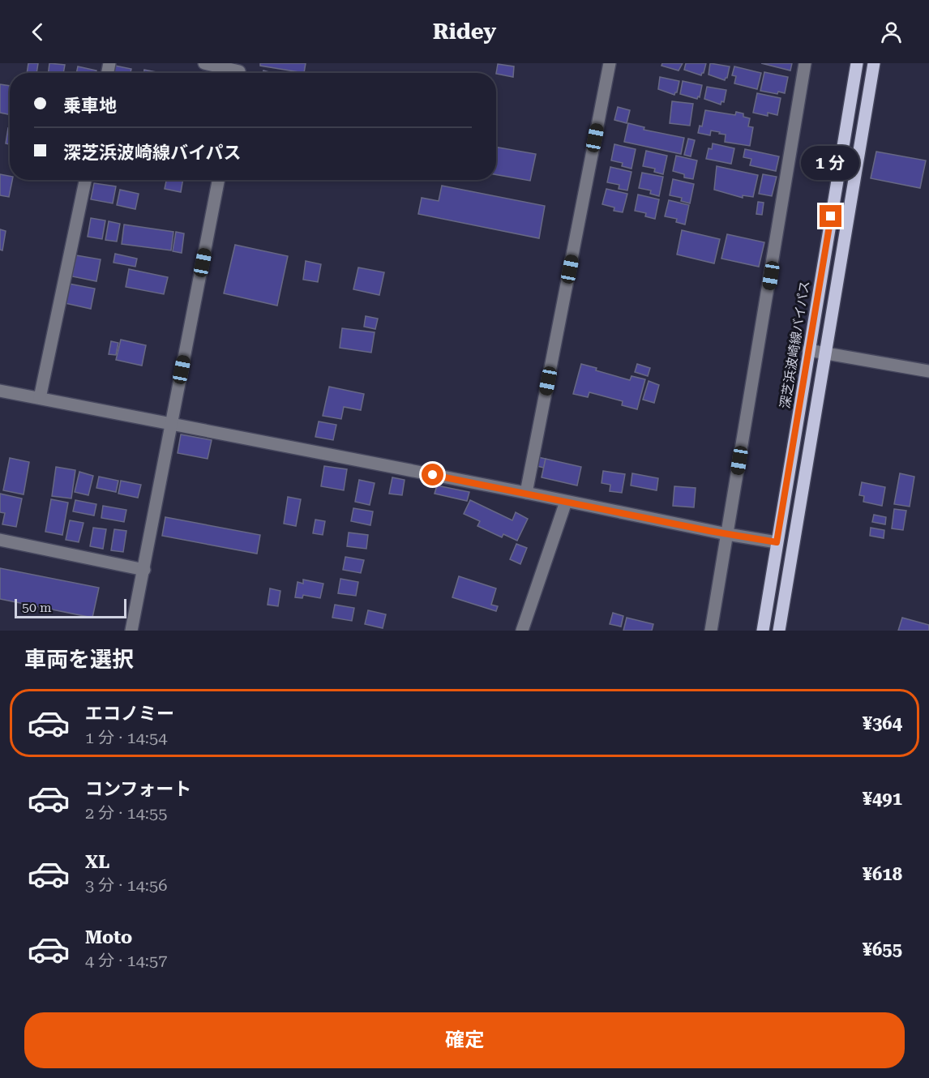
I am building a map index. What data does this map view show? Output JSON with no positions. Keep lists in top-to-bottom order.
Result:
{
  "streets": {
    "main road": ["深芝浜波崎線バイパス"]
  },
  "scale_bar": "50 m",
  "page": {
    "header": "Ridey",
    "banner": ["乗車地", "深芝浜波崎線バイパス"],
    "bubble": "1 分",
    "scale": "50 m",
    "heading": "車両を選択",
    "list": [
      {
        "name": "エコノミー",
        "note": "1 分 · 14:54",
        "value": "¥364"
      },
      {
        "name": "コンフォート",
        "note": "2 分 · 14:55",
        "value": "¥491"
      },
      {
        "name": "XL",
        "note": "3 分 · 14:56",
        "value": "¥618"
      },
      {
        "name": "Moto",
        "note": "4 分 · 14:57",
        "value": "¥655"
      }
    ],
    "buttons": "確定"
  }
}
